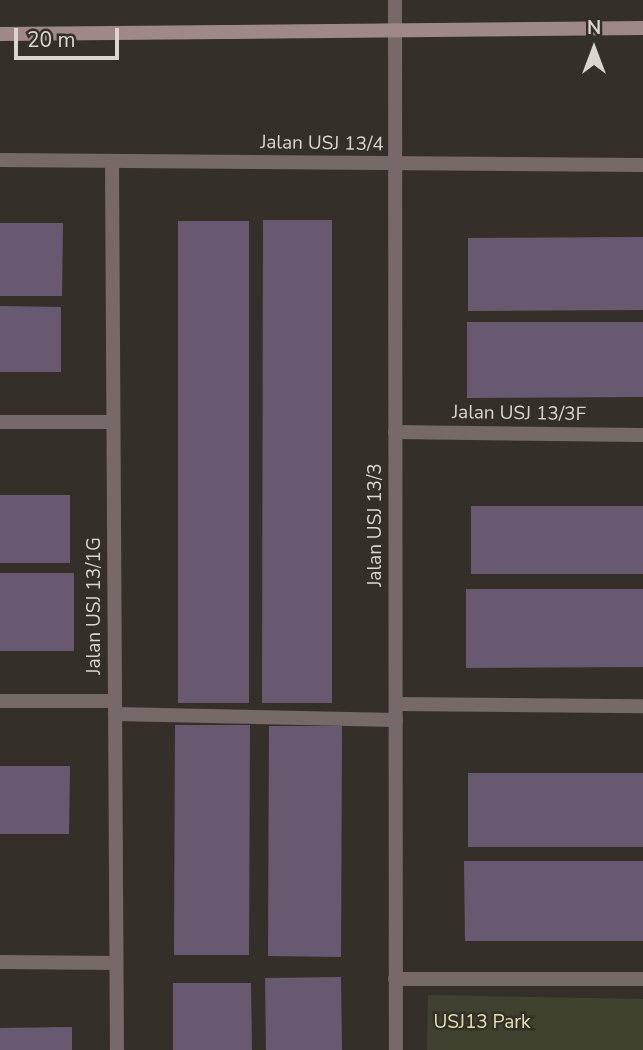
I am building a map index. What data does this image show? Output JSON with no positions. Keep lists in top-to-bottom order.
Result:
{
  "streets": {
    "street": [
      "Jalan USJ 13/4",
      "Jalan USJ 13/3F",
      "Jalan USJ 13/3",
      "Jalan USJ 13/1G"
    ]
  },
  "crossings": [
    ["Jalan USJ 13/4", "Jalan USJ 13/3"],
    ["Jalan USJ 13/4", "Jalan USJ 13/1G"],
    ["Jalan USJ 13/3F", "Jalan USJ 13/3"]
  ],
  "parks": ["USJ13 Park"],
  "scale_bar": "20 m",
  "north": "top"
}
